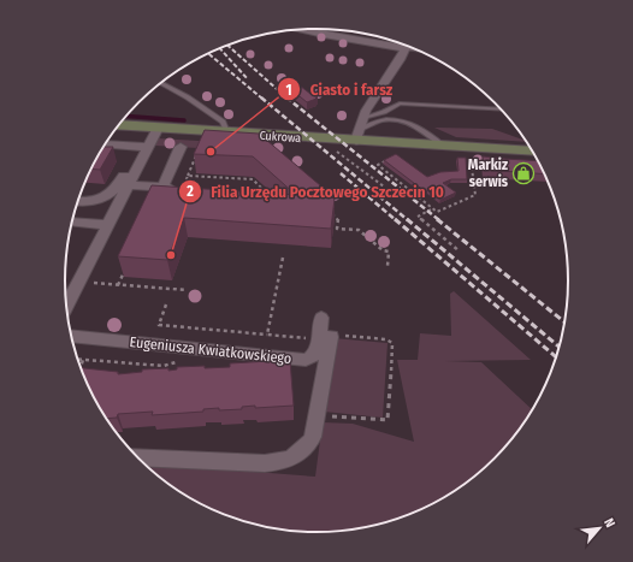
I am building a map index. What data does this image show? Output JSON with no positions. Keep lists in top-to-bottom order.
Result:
{
  "streets": {
    "street": ["Cukrowa", "Eugeniusza Kwiatkowskiego"]
  },
  "places": {
    "other": ["Ciasto i farsz", "Filia Urzędu Pocztowego Szczecin 10"],
    "shop": ["Markiz serwis"]
  },
  "north": "top right"
}
